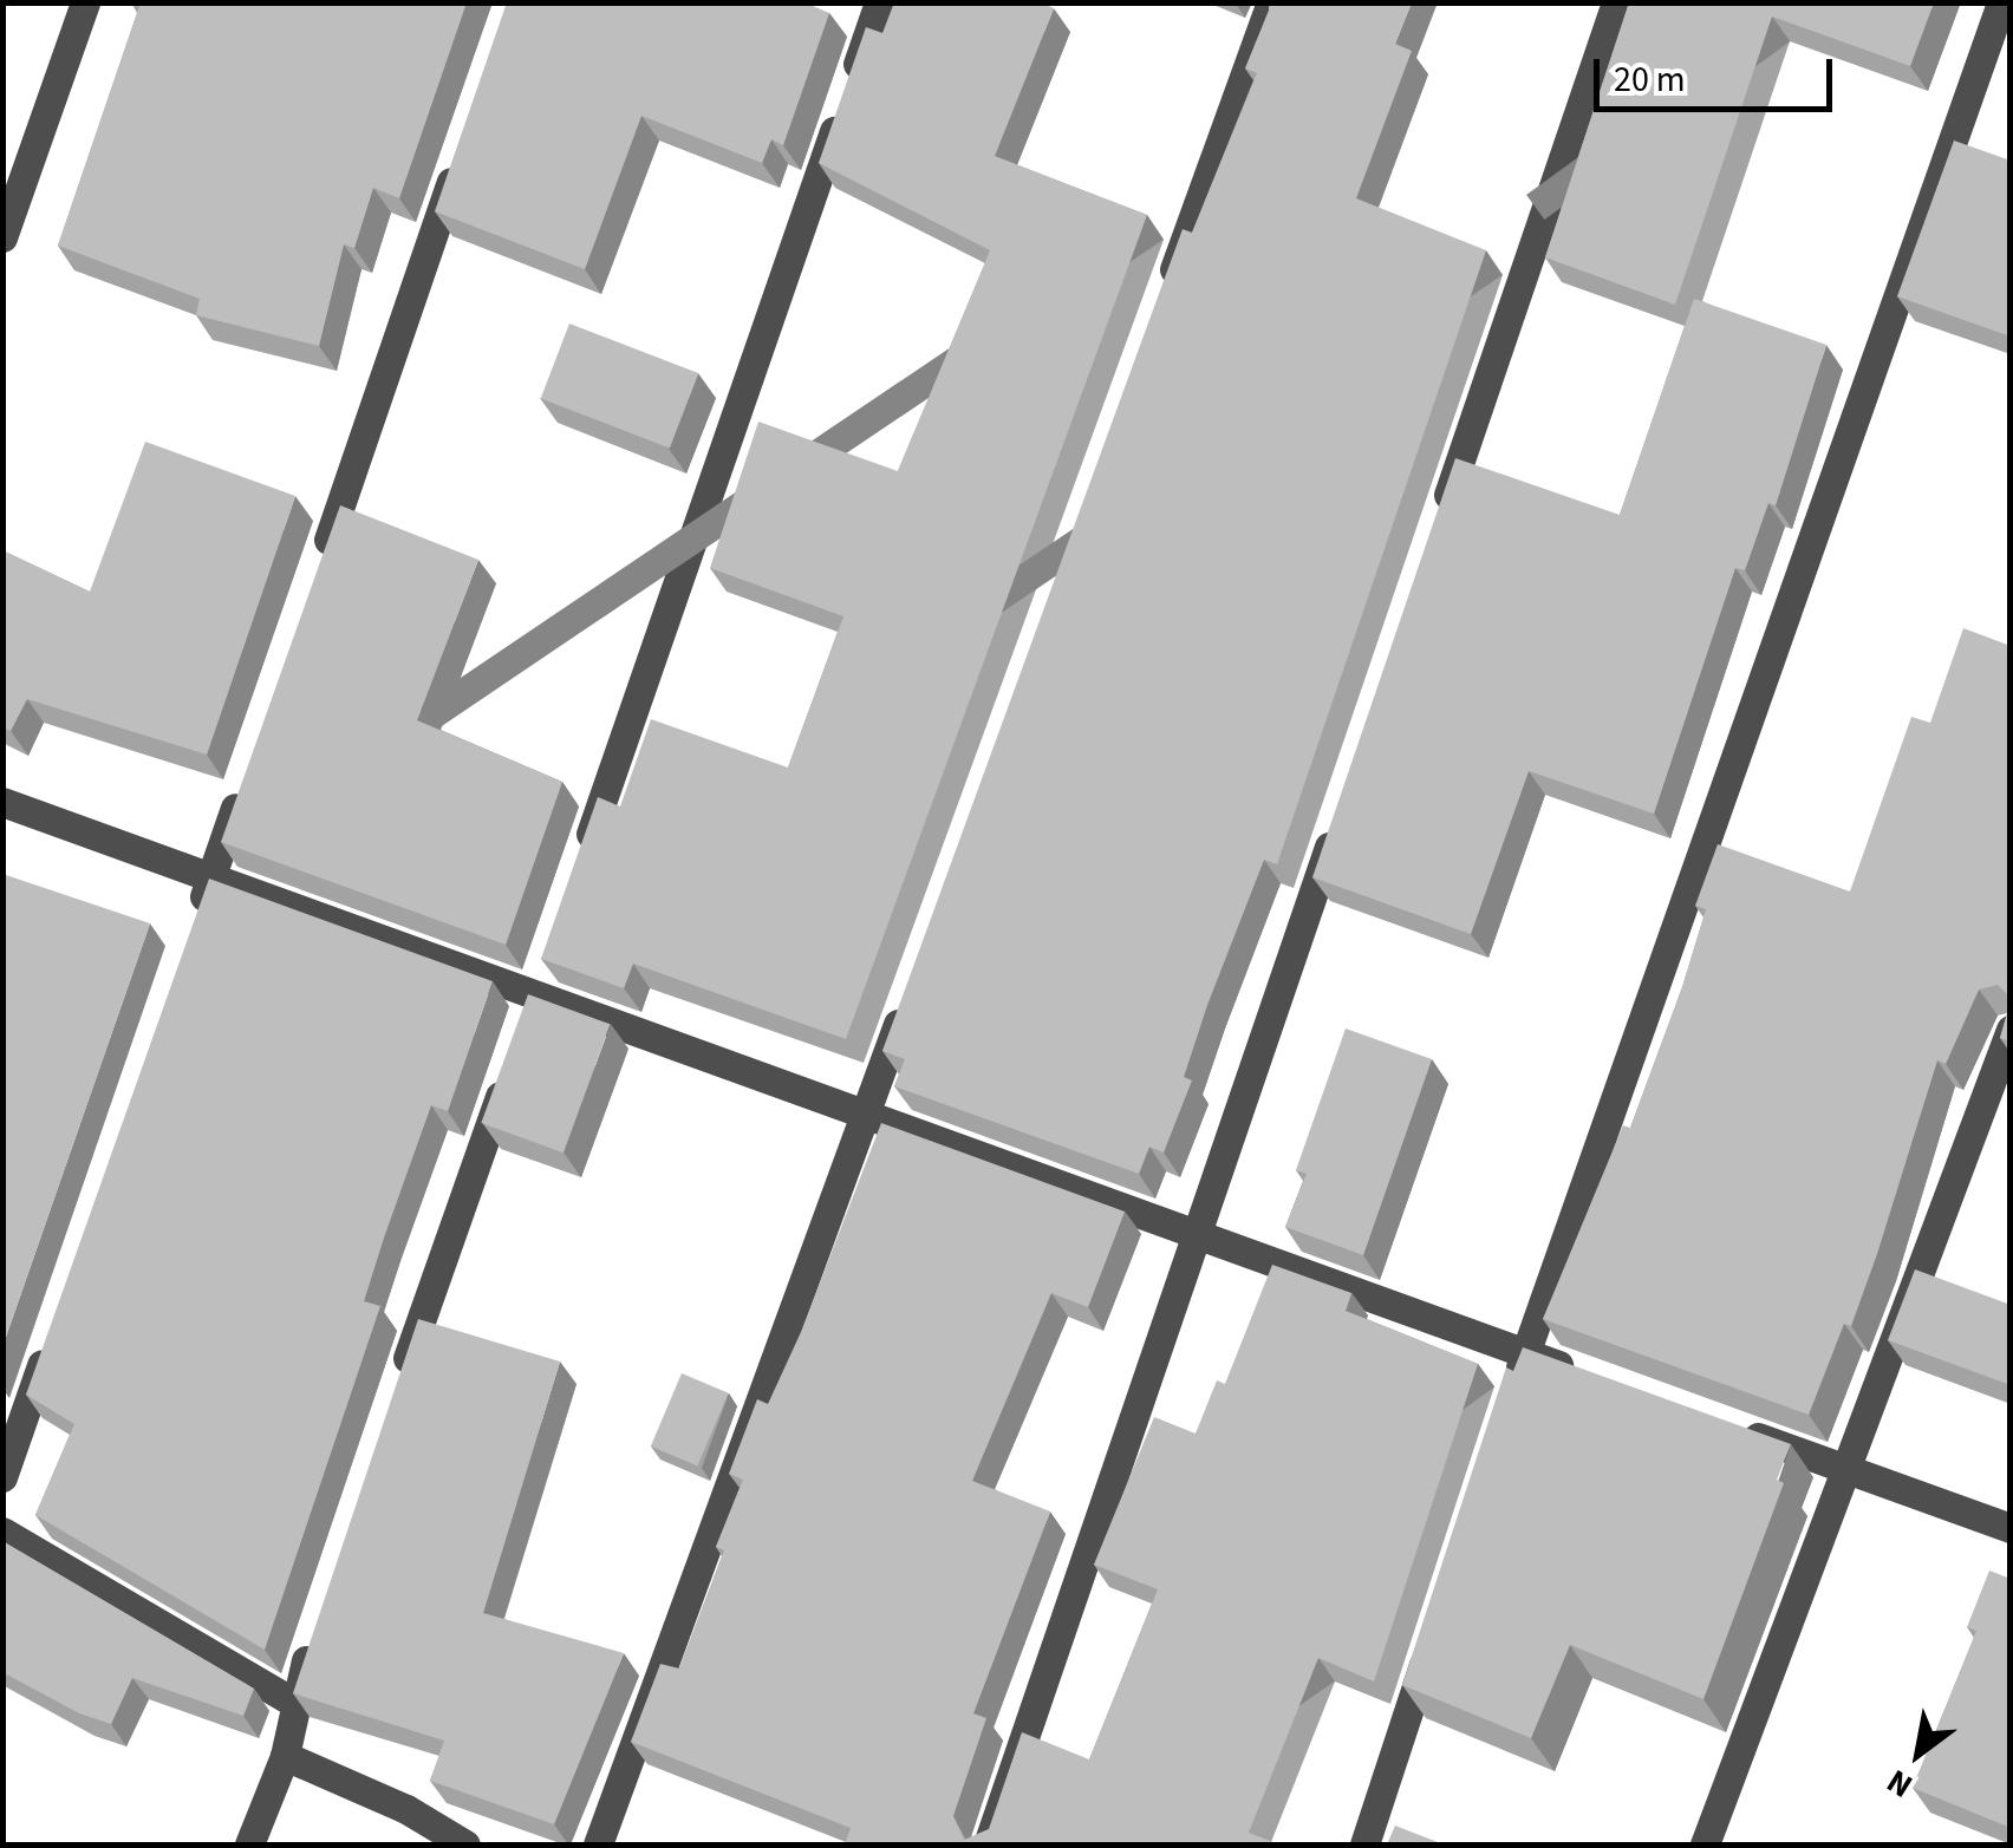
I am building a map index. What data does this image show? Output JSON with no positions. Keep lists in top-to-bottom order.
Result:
{
  "scale_bar": "20 m",
  "north": "bottom left"
}
